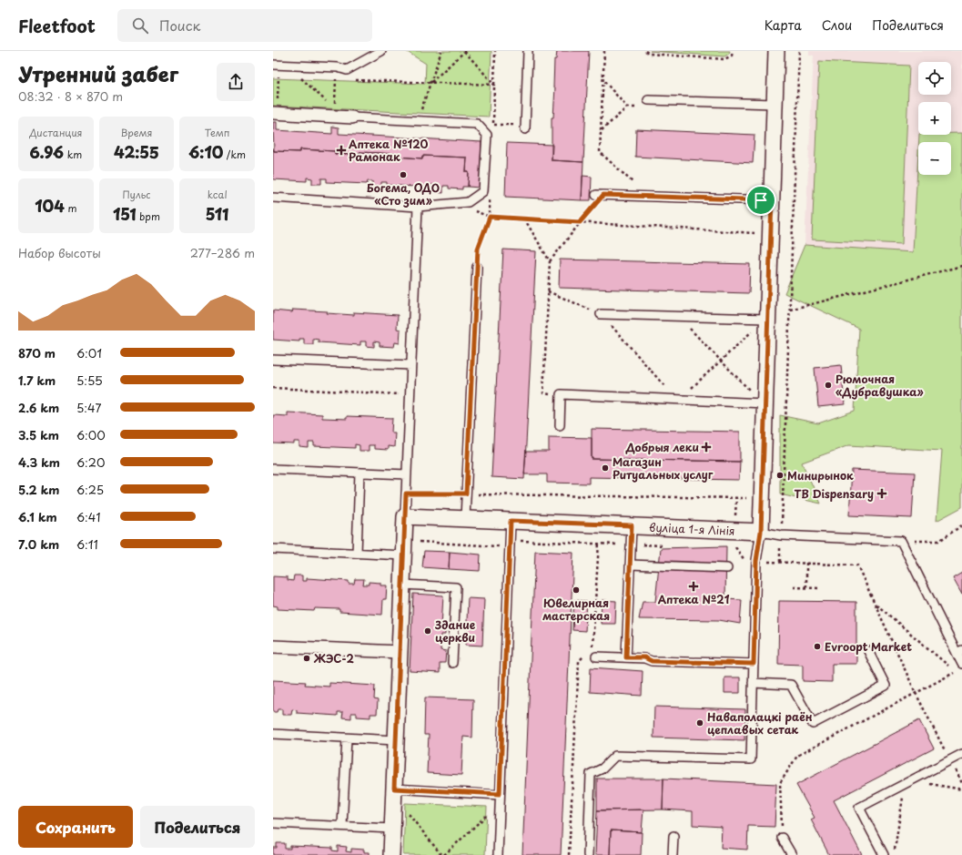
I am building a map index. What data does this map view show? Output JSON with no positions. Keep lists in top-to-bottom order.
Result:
{
  "streets": {
    "street": ["вуліца 1-я Лінія"]
  },
  "places": {
    "health": [
      "Аптека №120 Рамонак",
      "Добрыя леки",
      "TB Dispensary",
      "Аптека №21"
    ],
    "other": [
      "Богема, ОДО «Сто зим»",
      "Рюмочная «Дубравушка»",
      "Магазин Ритуальных услуг",
      "Минирынок",
      "Ювелирная мастерская",
      "Здание церкви",
      "Evroopt Market",
      "ЖЭС-2",
      "Наваполацкі раён цеплавых сетак"
    ]
  },
  "page": {
    "header": "Fleetfoot",
    "search": "Поиск",
    "nav": ["Карта", "Слои", "Поделиться"],
    "heading": ["Утренний забег", "08:32 · 8 × 870 m"],
    "map_buttons": ["+", "−"],
    "stats": [
      ["Дистанция", "6.96 km"],
      ["Время", "42:55"],
      ["Темп", "6:10 /km"],
      ["104 m"],
      ["Пульс", "151 bpm"],
      ["kcal", "511"]
    ],
    "chart": ["Набор высоты", "277–286 m"],
    "list": [
      {
        "name": "870 m",
        "note": "6:01"
      },
      {
        "name": "1.7 km",
        "note": "5:55"
      },
      {
        "name": "2.6 km",
        "note": "5:47"
      },
      {
        "name": "3.5 km",
        "note": "6:00"
      },
      {
        "name": "4.3 km",
        "note": "6:20"
      },
      {
        "name": "5.2 km",
        "note": "6:25"
      },
      {
        "name": "6.1 km",
        "note": "6:41"
      },
      {
        "name": "7.0 km",
        "note": "6:11"
      }
    ],
    "buttons": ["Сохранить", "Поделиться"]
  }
}
